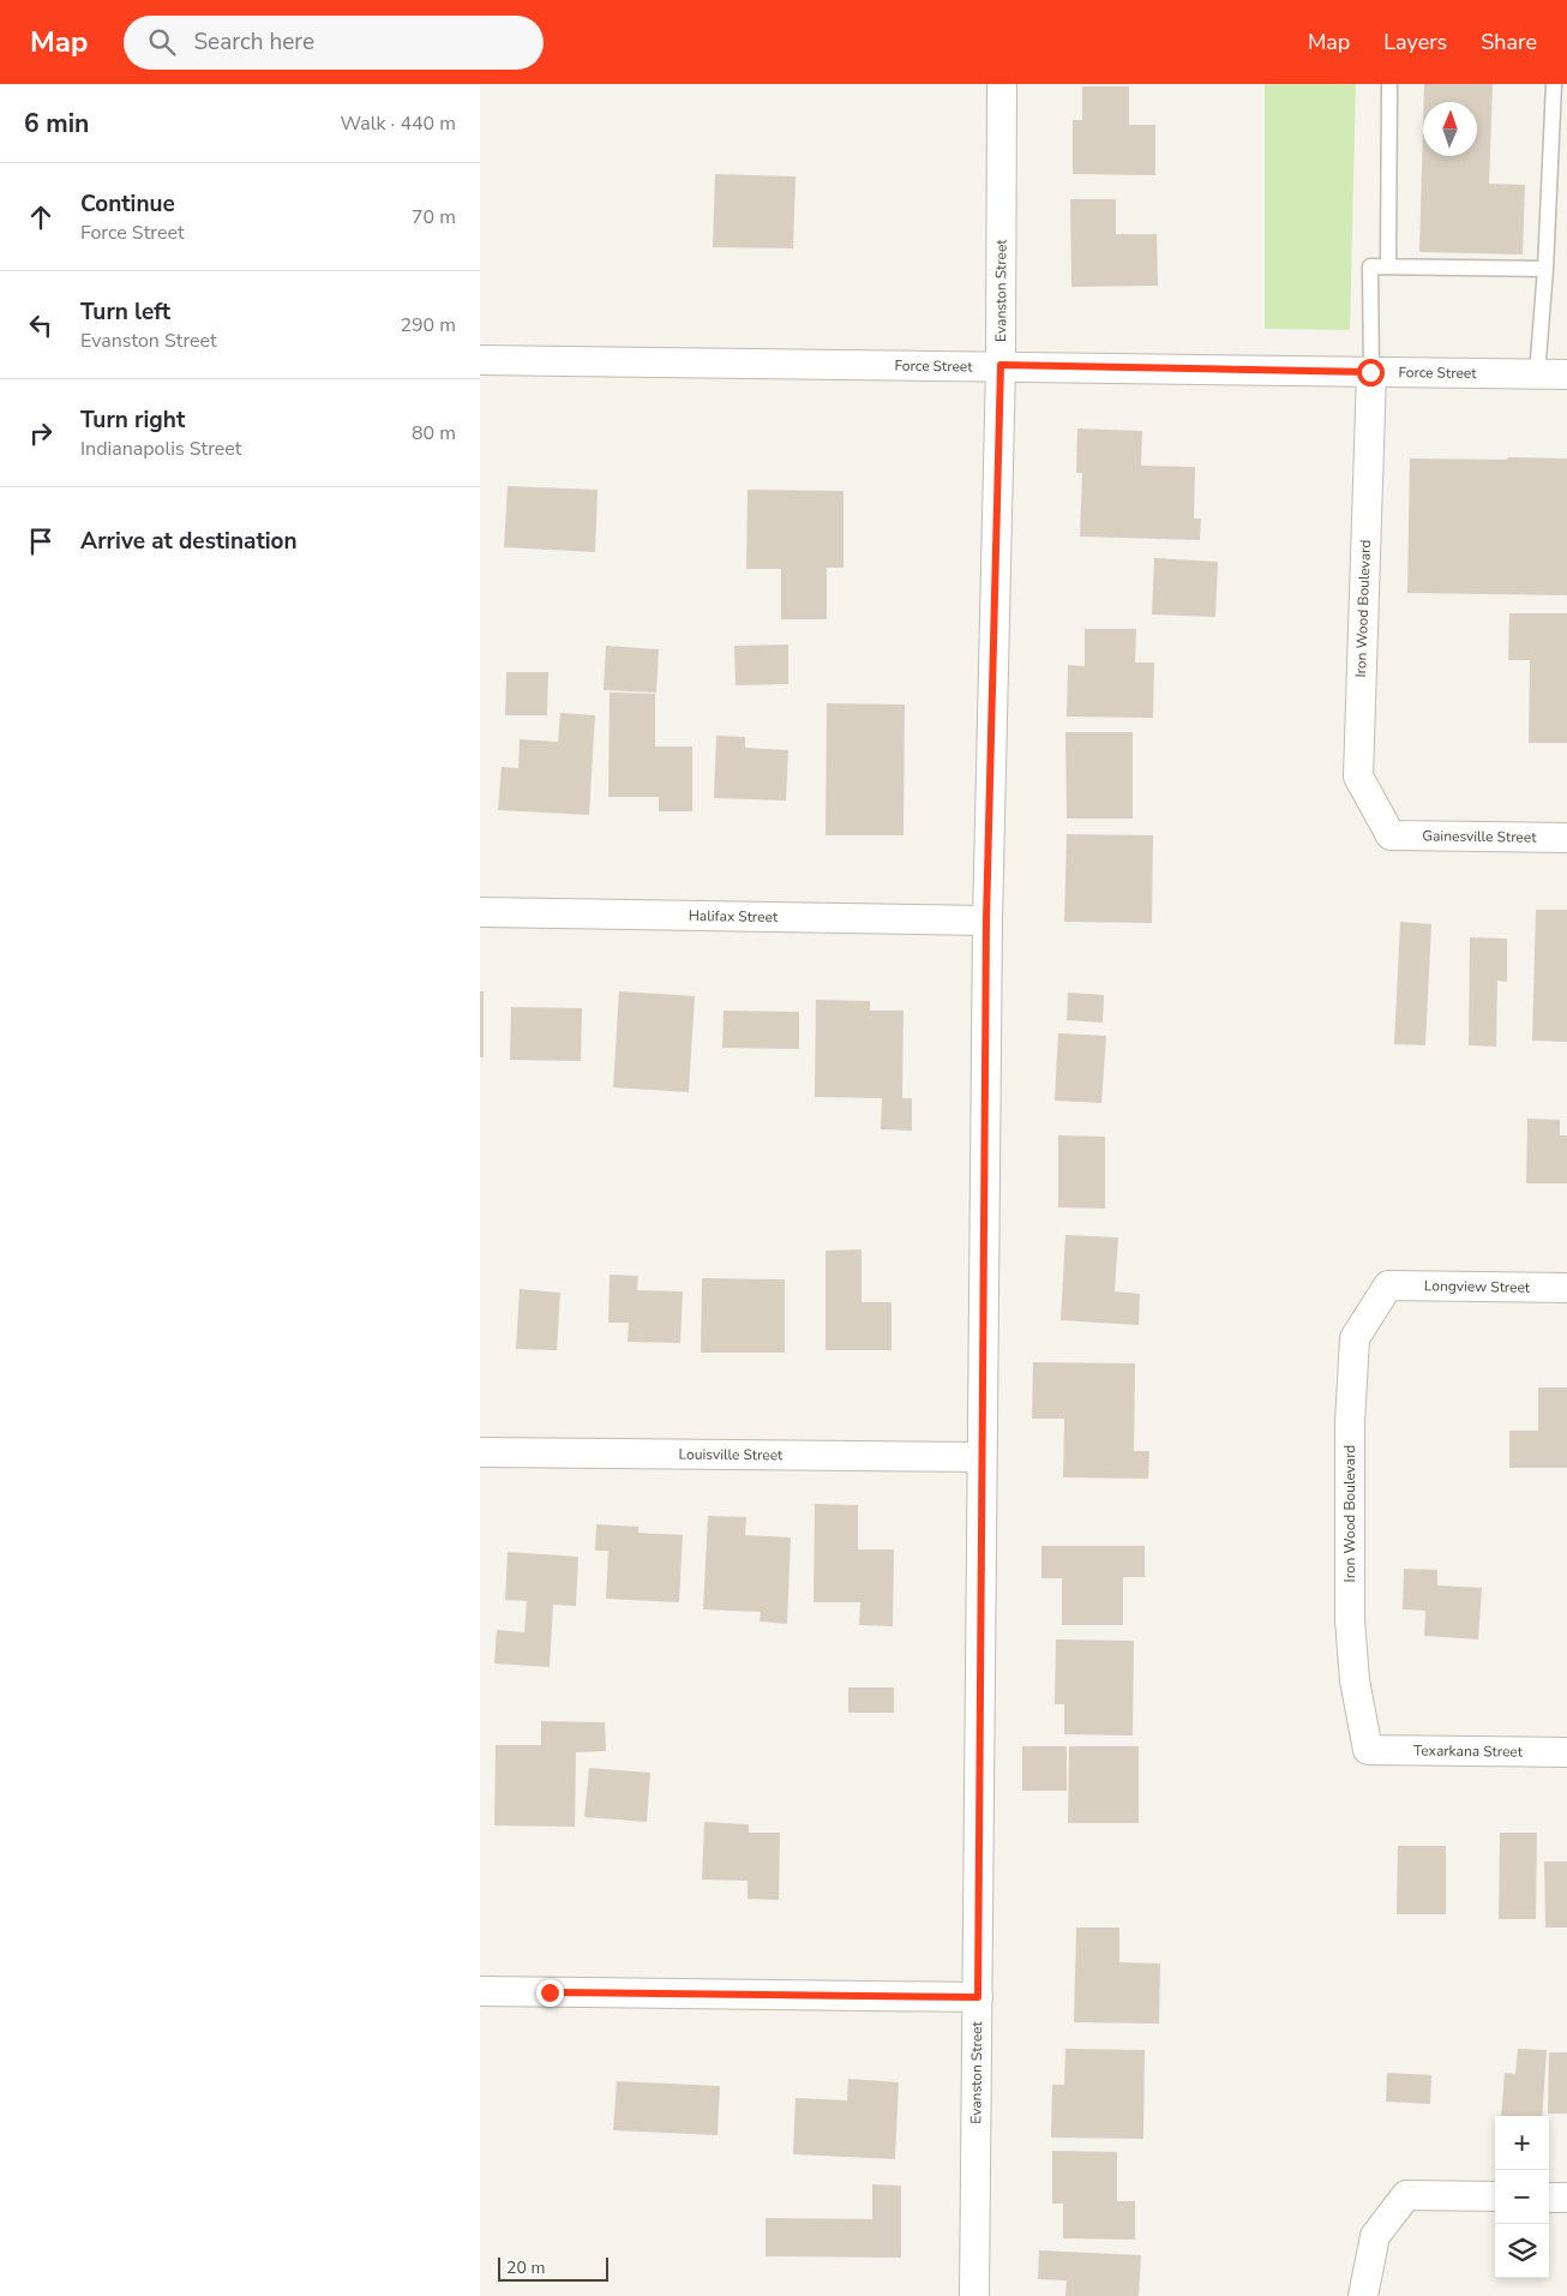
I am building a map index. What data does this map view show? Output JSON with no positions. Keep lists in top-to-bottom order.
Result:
{
  "streets": {
    "street": [
      "Evanston Street",
      "Force Street",
      "Iron Wood Boulevard",
      "Gainesville Street",
      "Halifax Street",
      "Longview Street",
      "Louisville Street",
      "Texarkana Street"
    ]
  },
  "crossings": [
    ["Evanston Street", "Force Street"],
    ["Evanston Street", "Halifax Street"],
    ["Evanston Street", "Louisville Street"],
    ["Force Street", "Iron Wood Boulevard"],
    ["Iron Wood Boulevard", "Gainesville Street"],
    ["Iron Wood Boulevard", "Longview Street"],
    ["Iron Wood Boulevard", "Texarkana Street"]
  ],
  "scale_bar": "20 m",
  "north": "top",
  "page": {
    "header": "Map",
    "search": "Search here",
    "nav": ["Map", "Layers", "Share"],
    "heading": ["6 min", "Walk · 440 m"],
    "list": [
      ["Continue", "Force Street", "70 m"],
      ["Turn left", "Evanston Street", "290 m"],
      ["Turn right", "Indianapolis Street", "80 m"],
      "Arrive at destination"
    ],
    "map_buttons": ["+", "−"],
    "scale": "20 m"
  }
}
